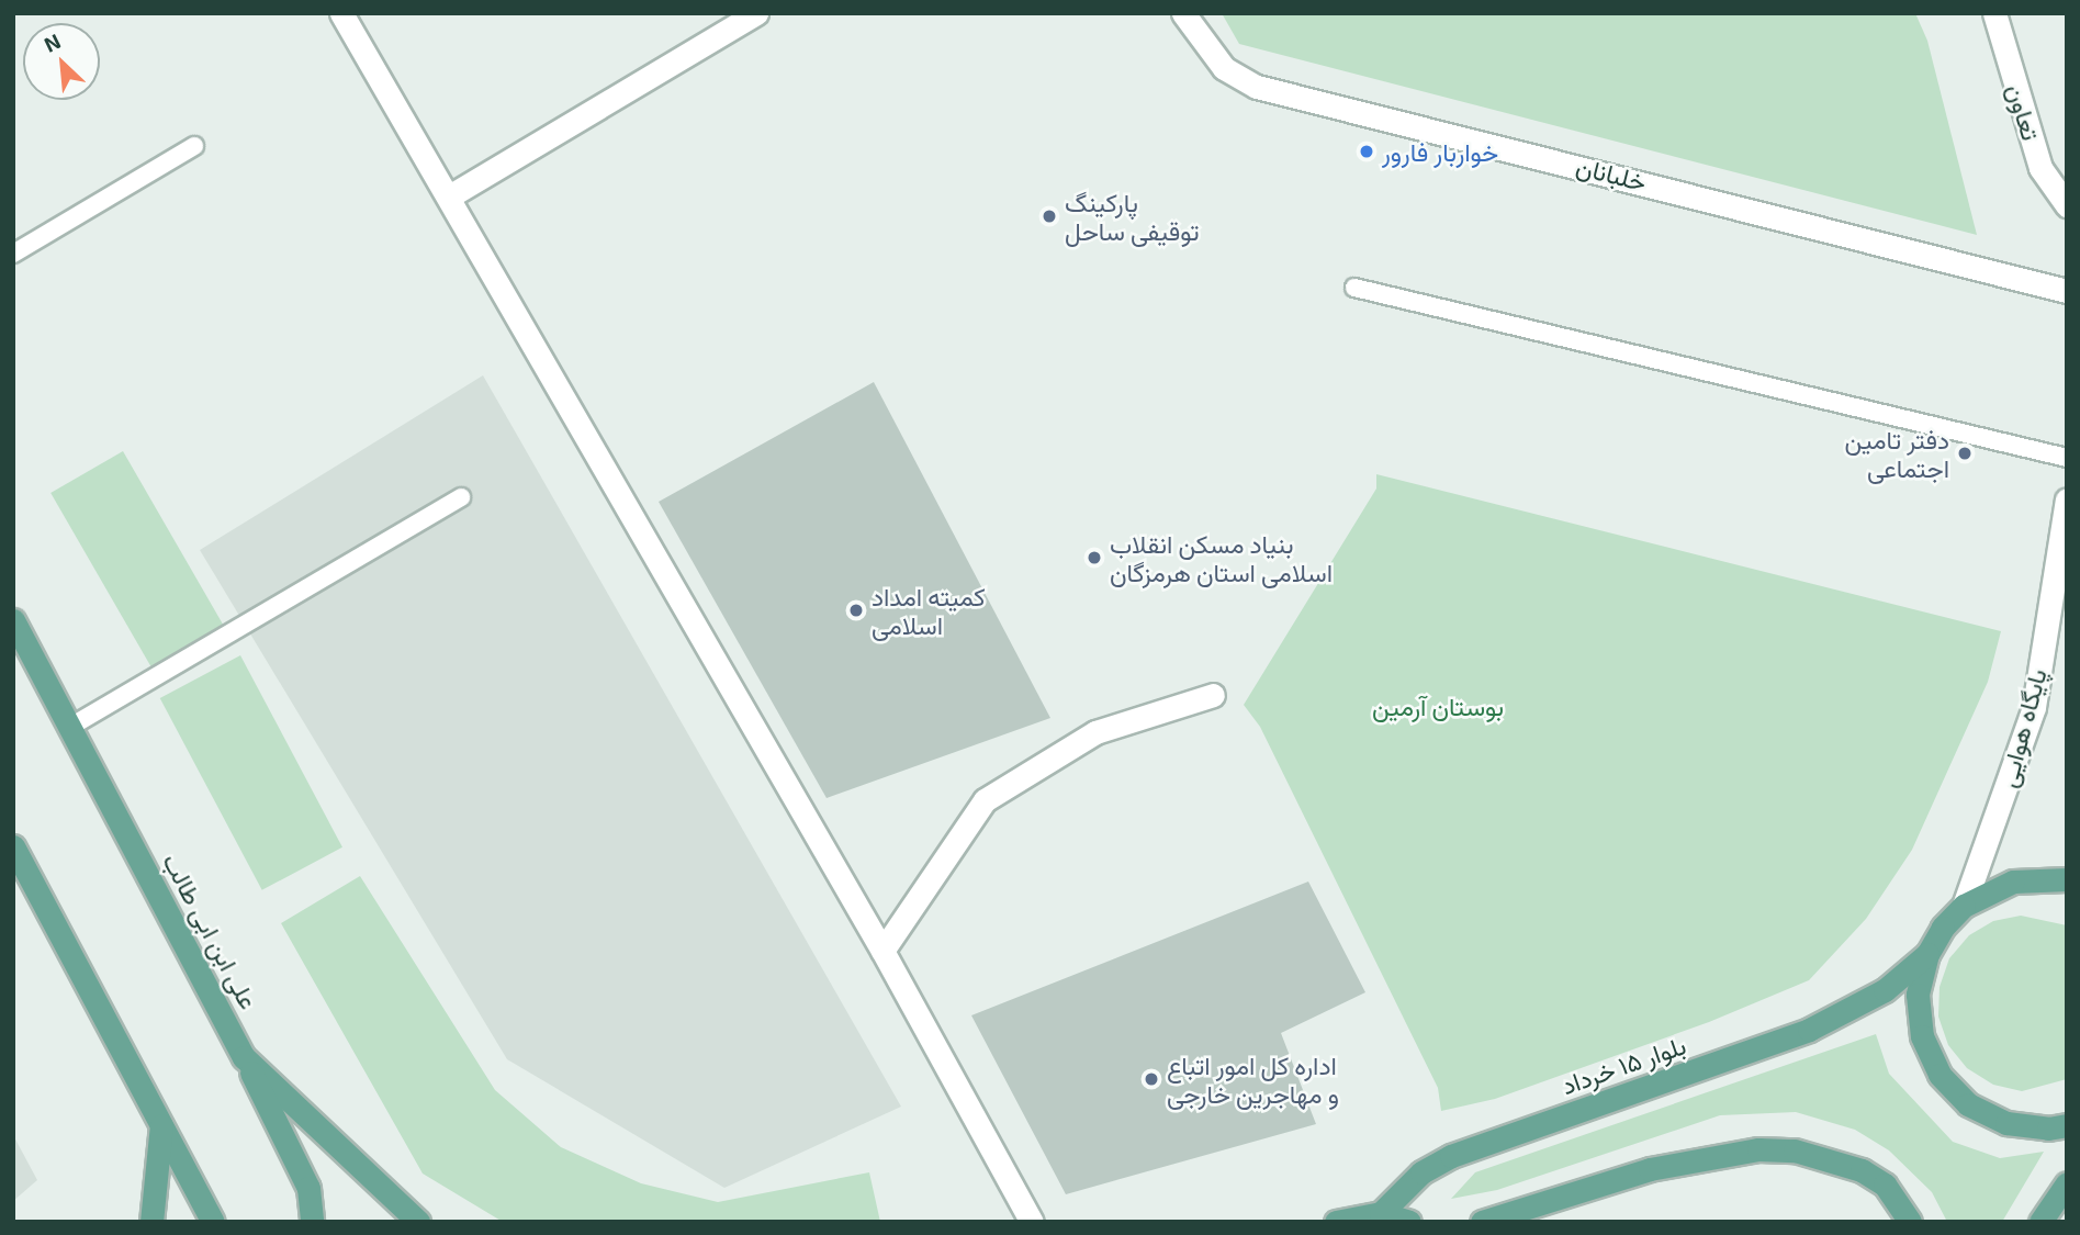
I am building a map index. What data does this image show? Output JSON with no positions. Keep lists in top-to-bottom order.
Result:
{
  "streets": {
    "main road": ["علی ابن ابی طالب", "بلوار ۱۵ خرداد"],
    "street": ["تعاون", "خلبانان", "پایگاه هوایی"]
  },
  "parks": ["بوستان آرمین"],
  "places": [
    "خواربار فارور",
    "پارکینگ توقیفی ساحل",
    "دفتر تامین اجتماعی",
    "بنیاد مسکن انقلاب اسلامی استان هرمزگان",
    "کمیته امداد اسلامی",
    "اداره کل امور اتباع و مهاجرین خارجی"
  ],
  "north": "top left"
}
